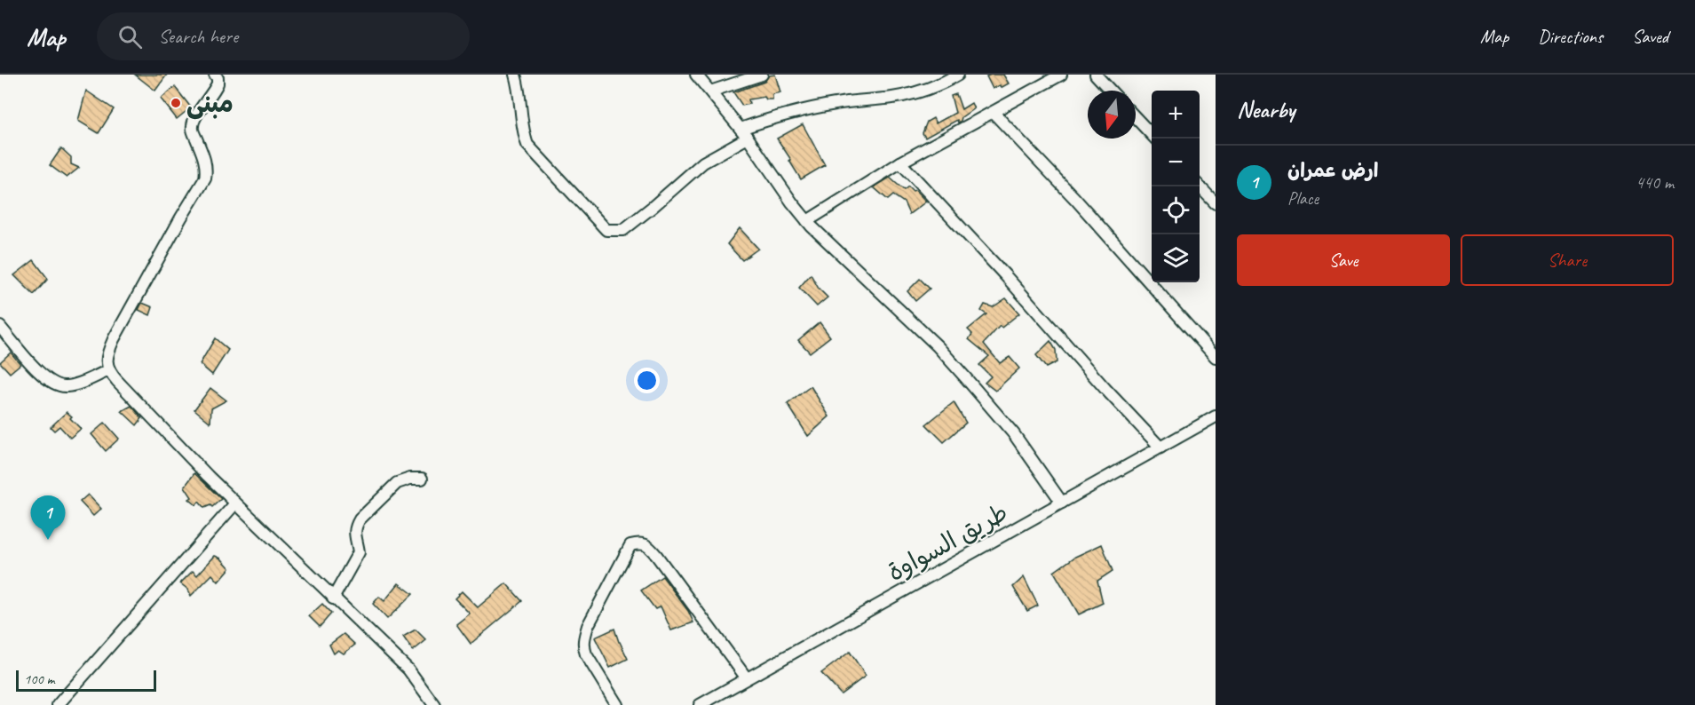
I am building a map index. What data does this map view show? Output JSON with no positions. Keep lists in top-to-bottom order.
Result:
{
  "streets": {
    "street": ["طريق السواوة"]
  },
  "places": ["مبنى"],
  "scale_bar": "100 m",
  "north": "bottom",
  "page": {
    "header": "Map",
    "search": "Search here",
    "nav": ["Map", "Directions", "Saved"],
    "heading": "Nearby",
    "map_buttons": ["+", "−"],
    "list": [
      {
        "mark": "1",
        "name": "ارض عمران",
        "note": "Place",
        "value": "440 m"
      }
    ],
    "buttons": ["Save", "Share"],
    "pins": "1",
    "scale": "100 m"
  }
}
